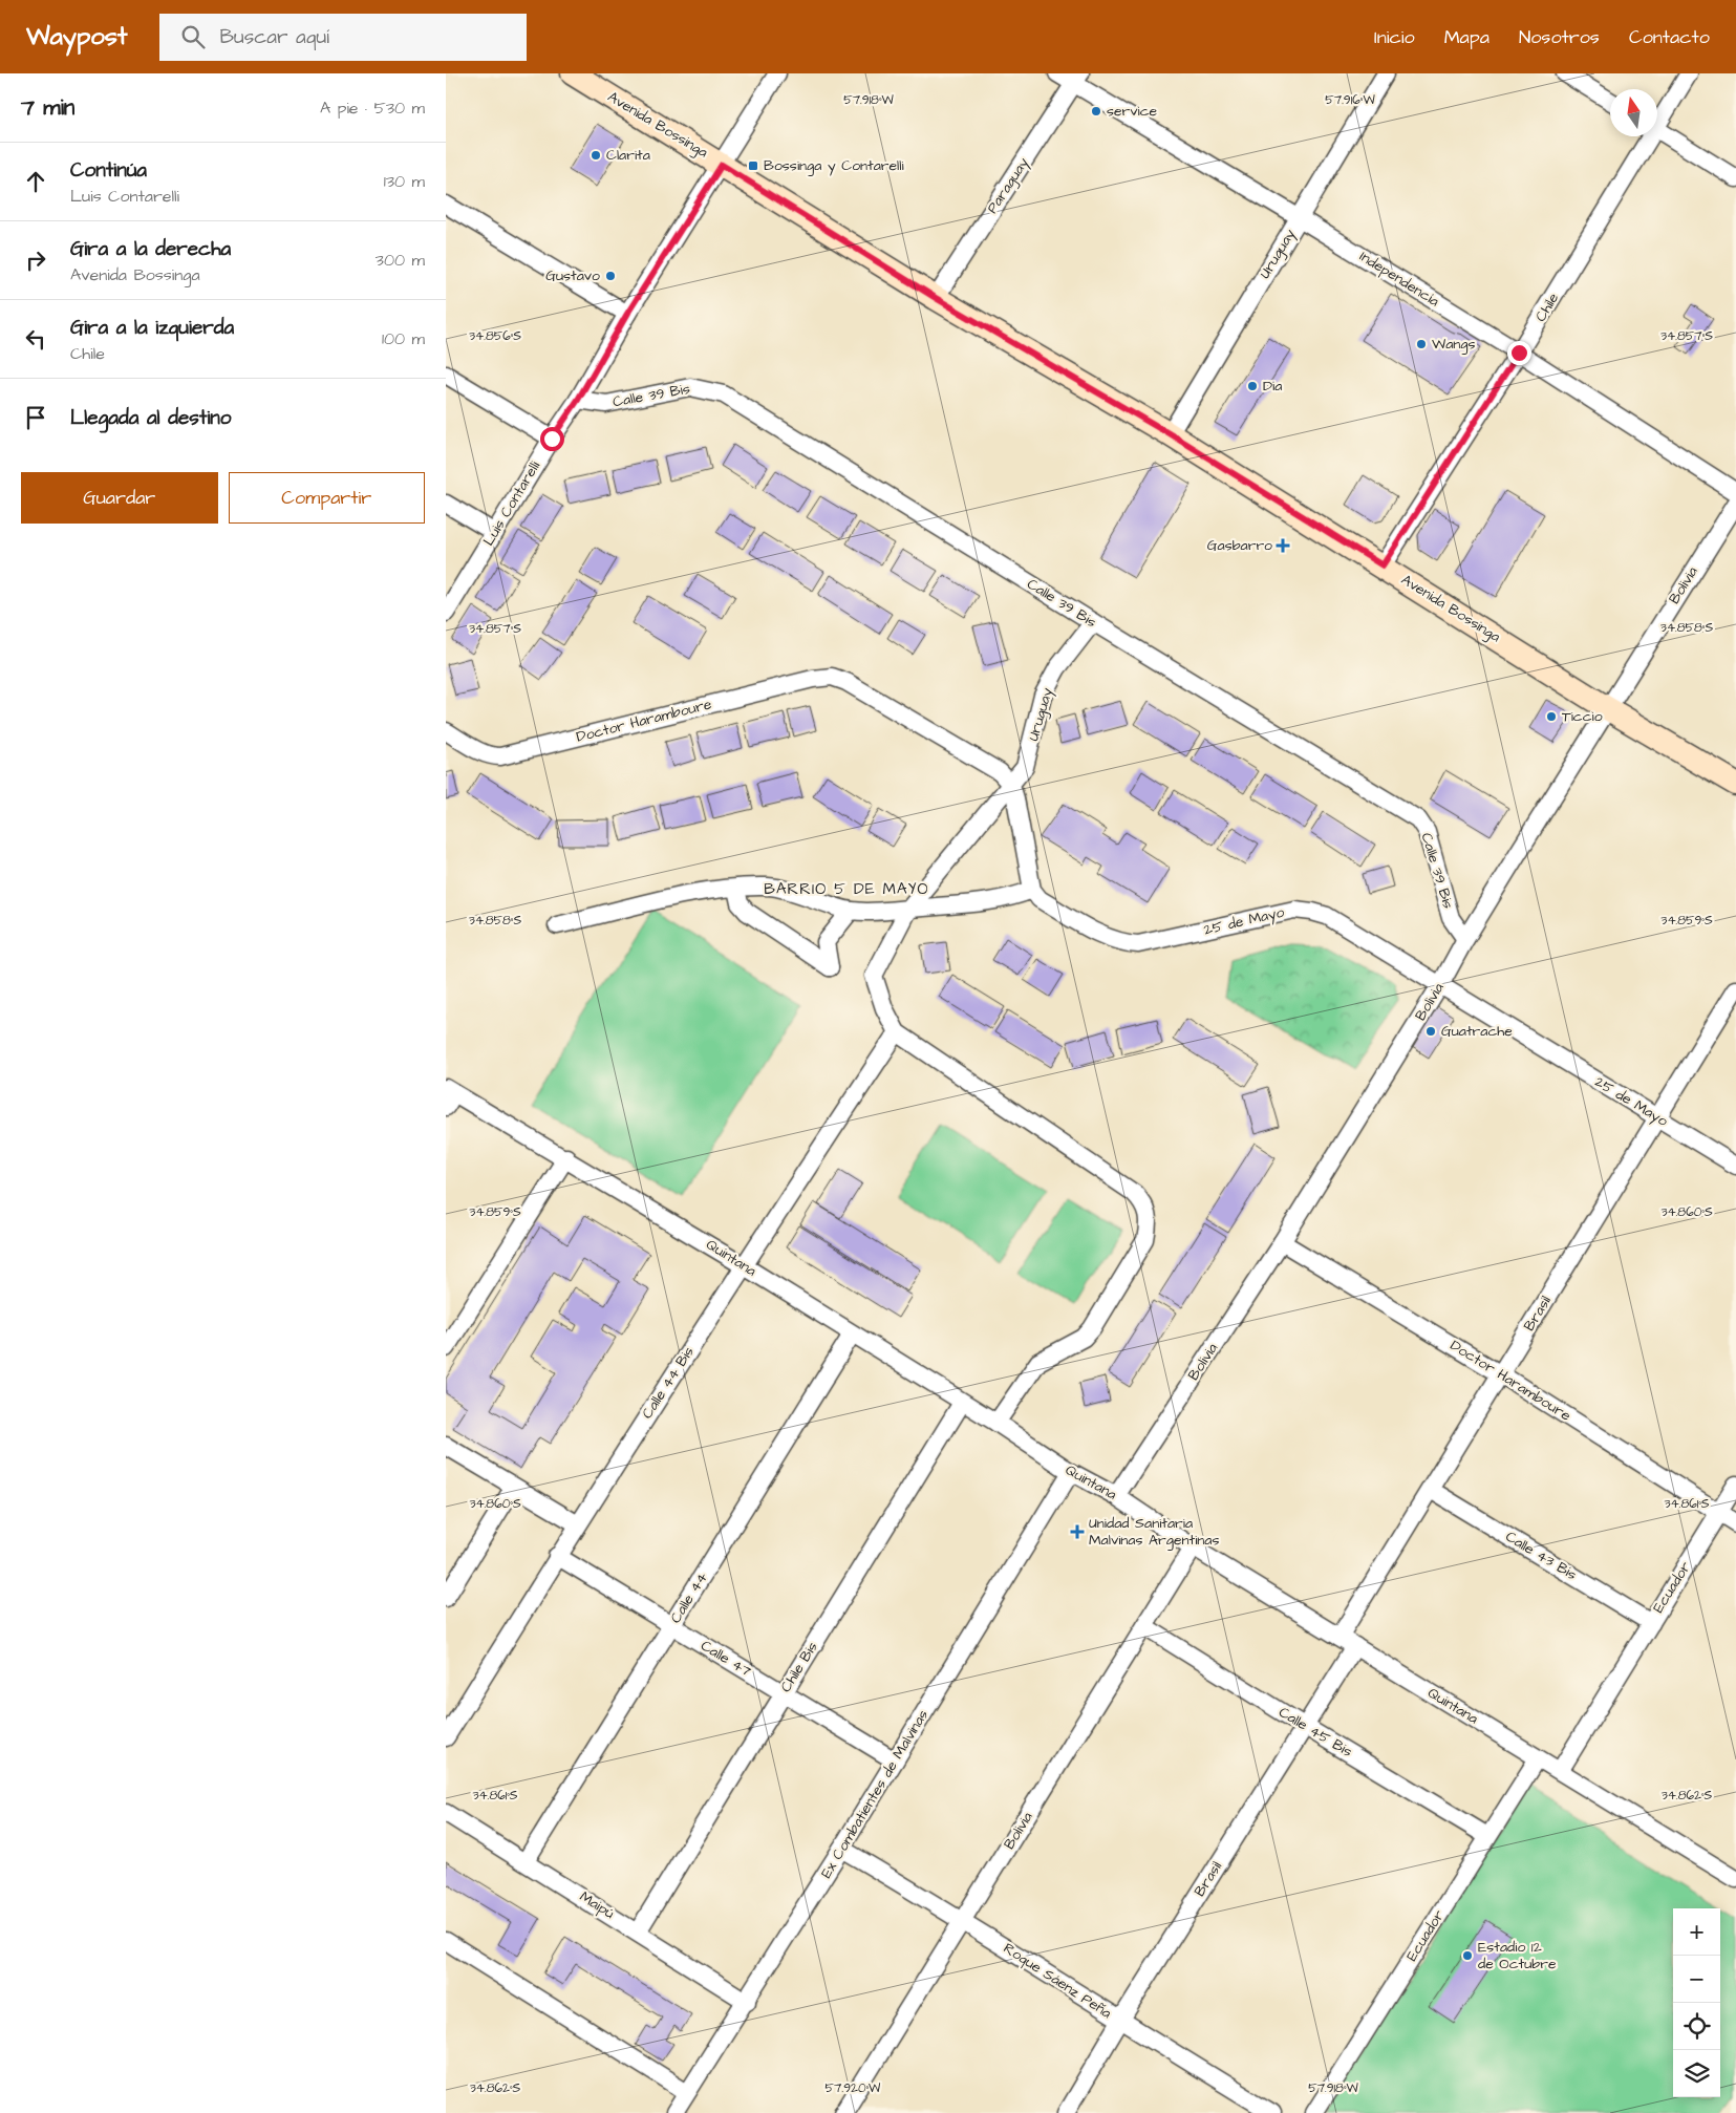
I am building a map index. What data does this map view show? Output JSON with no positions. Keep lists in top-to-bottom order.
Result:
{
  "streets": {
    "main road": ["Avenida Bossinga"],
    "street": [
      "Paraguay",
      "Uruguay",
      "Independencía",
      "Chile",
      "Calle 39 Bis",
      "Luis Contarelli",
      "Bolivia",
      "Doctor Haramboure",
      "25 de Mayo",
      "Quintana",
      "Brasil",
      "Calle 44 Bis",
      "Calle 43 Bis",
      "Ecuador",
      "Calle 44",
      "Calle 47",
      "Chile Bis",
      "Calle 45 Bis",
      "Ex Combatientes de Malvinas",
      "Maipú",
      "Roque Sáenz Peña"
    ]
  },
  "crossings": [
    ["Avenida Bossinga", "Paraguay"],
    ["Avenida Bossinga", "Uruguay"],
    ["Avenida Bossinga", "Chile"],
    ["Avenida Bossinga", "Luis Contarelli"],
    ["Avenida Bossinga", "Bolivia"],
    ["Paraguay", "Independencía"],
    ["Uruguay", "Independencía"],
    ["Uruguay", "Calle 39 Bis"],
    ["Uruguay", "Doctor Haramboure"],
    ["Uruguay", "Calle 44 Bis"],
    ["Independencía", "Chile"],
    ["Calle 39 Bis", "Luis Contarelli"],
    ["Calle 39 Bis", "Bolivia"],
    ["Bolivia", "Doctor Haramboure"],
    ["Bolivia", "25 de Mayo"],
    ["Bolivia", "Quintana"],
    ["Bolivia", "Calle 45 Bis"],
    ["Bolivia", "Roque Sáenz Peña"],
    ["Doctor Haramboure", "Brasil"],
    ["Doctor Haramboure", "Ecuador"],
    ["25 de Mayo", "Brasil"],
    ["Quintana", "Brasil"],
    ["Quintana", "Calle 44 Bis"],
    ["Quintana", "Ecuador"],
    ["Quintana", "Calle 44"],
    ["Quintana", "Chile Bis"],
    ["Quintana", "Ex Combatientes de Malvinas"],
    ["Brasil", "Calle 43 Bis"],
    ["Brasil", "Calle 45 Bis"],
    ["Brasil", "Roque Sáenz Peña"],
    ["Calle 44 Bis", "Calle 47"],
    ["Calle 43 Bis", "Ecuador"],
    ["Ecuador", "Calle 45 Bis"],
    ["Calle 44", "Calle 47"],
    ["Calle 44", "Maipú"],
    ["Calle 47", "Chile Bis"],
    ["Calle 47", "Ex Combatientes de Malvinas"],
    ["Chile Bis", "Maipú"],
    ["Ex Combatientes de Malvinas", "Maipú"],
    ["Ex Combatientes de Malvinas", "Roque Sáenz Peña"]
  ],
  "districts": ["BARRIO 5 DE MAYO"],
  "places": {
    "other": [
      "service",
      "Clarita",
      "Gustavo",
      "Wangs",
      "Dia",
      "Ticcio",
      "Guatrache",
      "Estadio 12 de Octubre"
    ],
    "transit": ["Bossinga y Contarelli"],
    "health": ["Gasbarro", "Unidad Sanitaria Malvinas Argentinas"]
  },
  "north": "top",
  "page": {
    "header": "Waypost",
    "search": "Buscar aquí",
    "nav": [
      "Inicio",
      "Mapa",
      "Nosotros",
      "Contacto"
    ],
    "heading": ["7 min", "A pie · 530 m"],
    "list": [
      ["Continúa", "Luis Contarelli", "130 m"],
      ["Gira a la derecha", "Avenida Bossinga", "300 m"],
      ["Gira a la izquierda", "Chile", "100 m"],
      "Llegada al destino"
    ],
    "buttons": ["Guardar", "Compartir"],
    "map_buttons": ["+", "−"]
  },
  "coordinates": [
    "57.918°W",
    "57.916°W",
    "34.857°S",
    "34.856°S",
    "34.858°S",
    "34.859°S",
    "34.860°S",
    "34.861°S",
    "34.862°S",
    "57.920°W"
  ]
}
